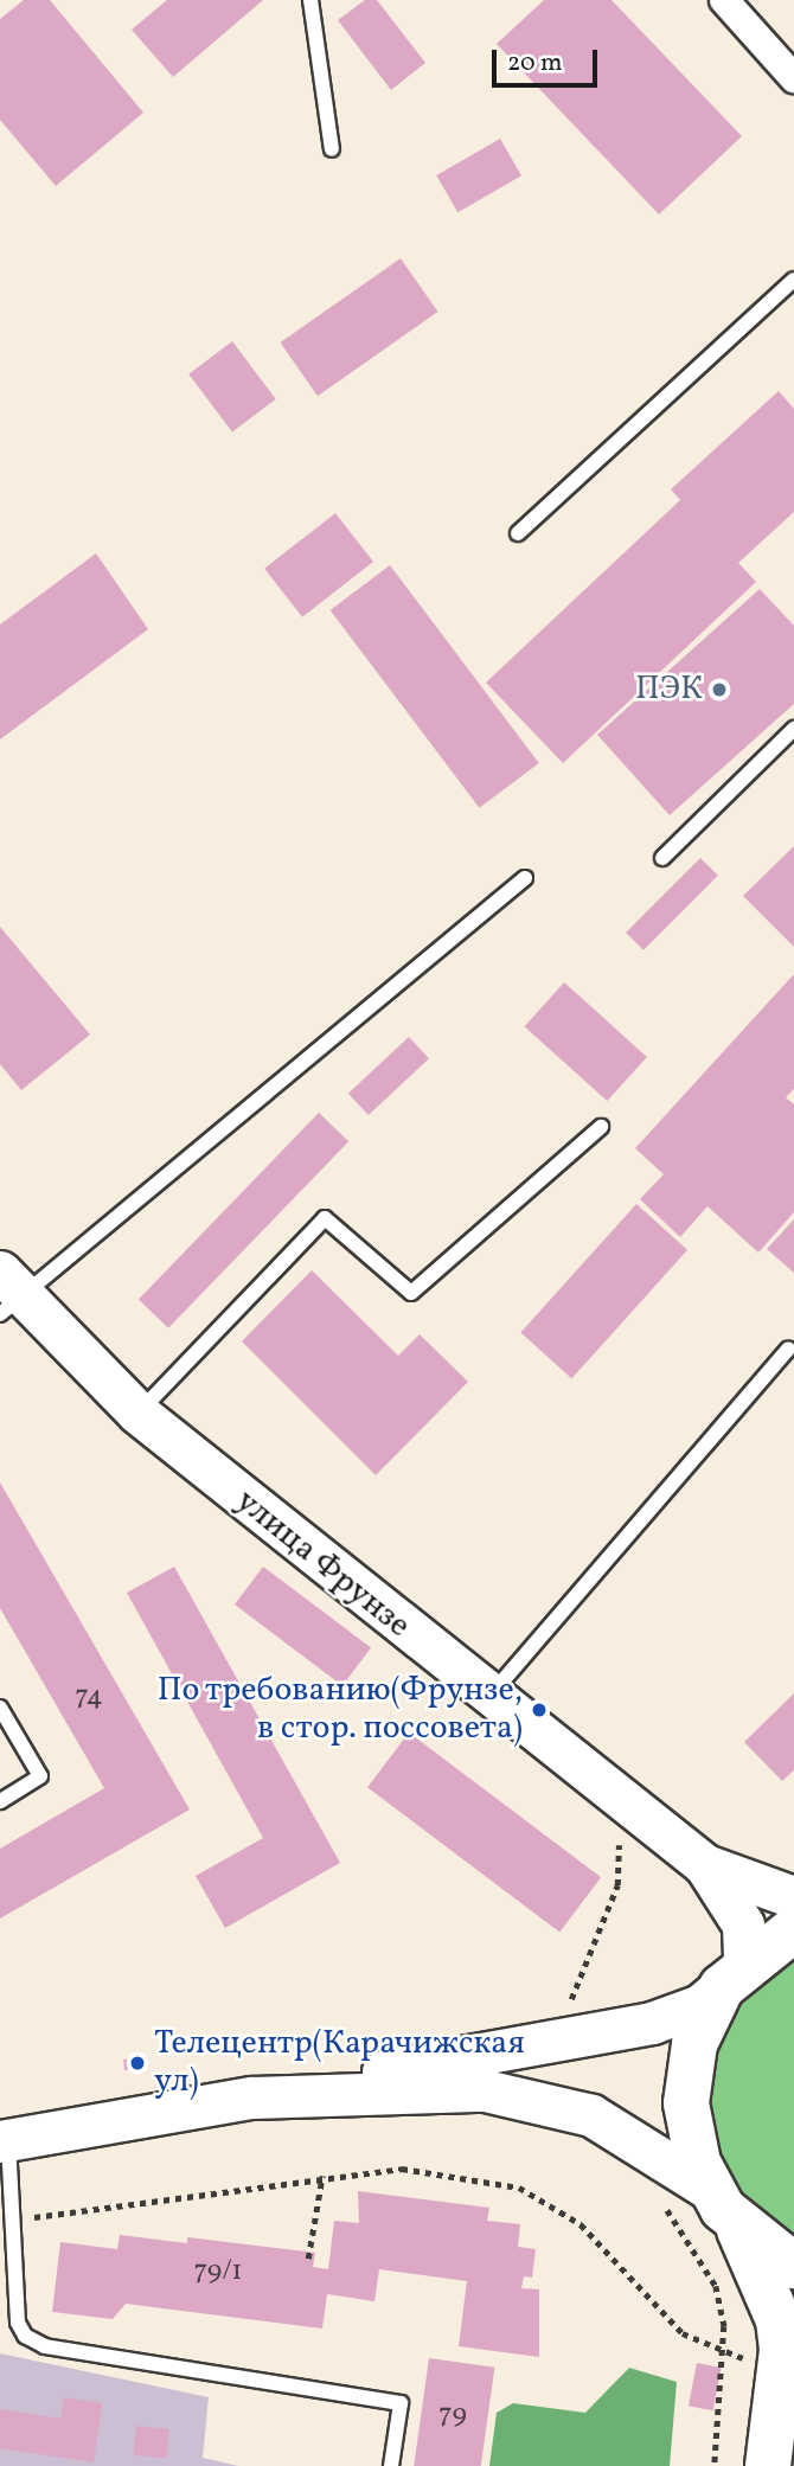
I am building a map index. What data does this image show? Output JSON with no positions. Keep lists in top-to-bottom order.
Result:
{
  "streets": {
    "main road": ["улица Фрунзе"]
  },
  "places": ["ПЭК", "По требованию(Фрунзе, в стор. поссовета)", "Телецентр(Карачижская ул)"],
  "house_numbers": ["74", "79/1", "79"],
  "scale_bar": "20 m"
}
